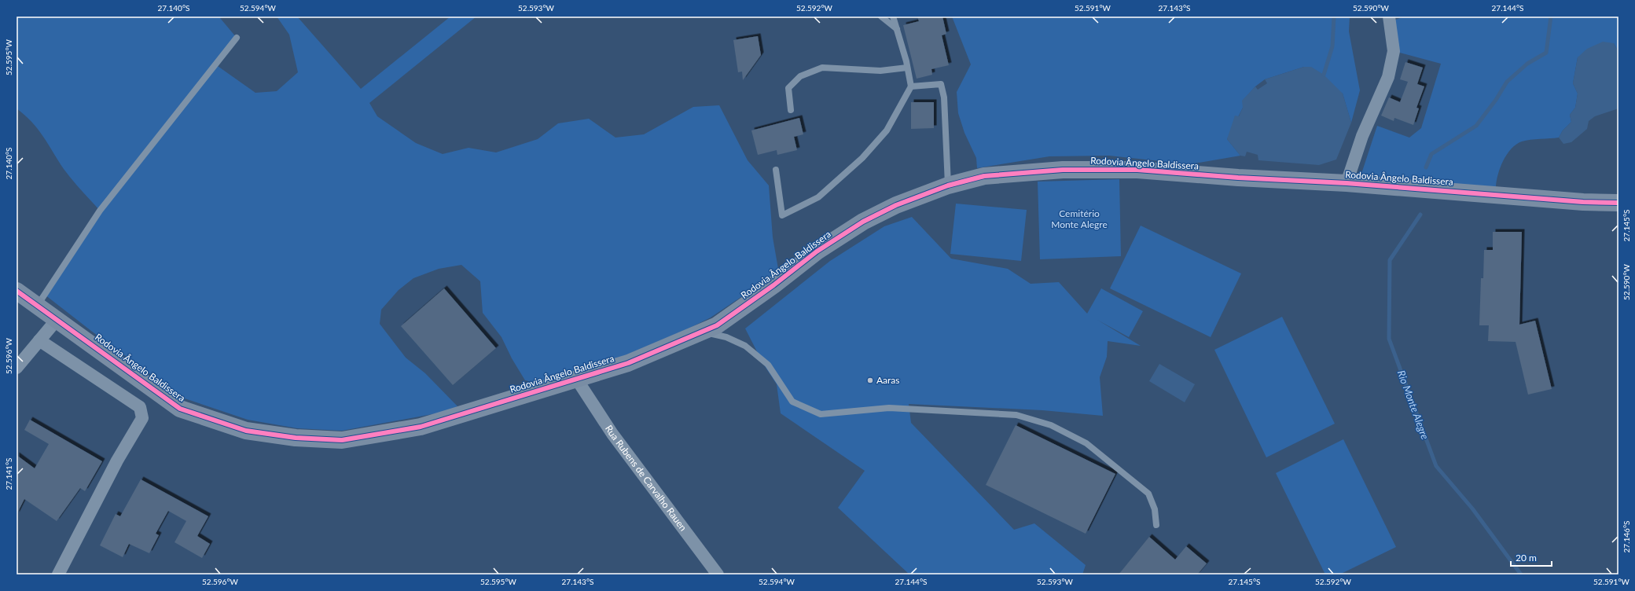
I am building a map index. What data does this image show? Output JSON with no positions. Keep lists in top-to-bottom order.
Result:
{
  "streets": {
    "street": ["Rodovia Ângelo Baldissera", "Rua Rubens de Carvalho Rauen"]
  },
  "crossings": [
    ["Rodovia Ângelo Baldissera", "Rua Rubens de Carvalho Rauen"]
  ],
  "water": ["Rio Monte Alegre"],
  "parks": ["Cemitério Monte Alegre"],
  "places": ["Aaras"],
  "scale_bar": "20 m",
  "coordinates": [
    "27.140°S",
    "52.594°W",
    "52.593°W",
    "52.592°W",
    "52.591°W",
    "27.143°S",
    "52.590°W",
    "27.144°S",
    "52.595°W",
    "27.145°S",
    "52.596°W",
    "27.141°S",
    "27.146°S"
  ]
}
